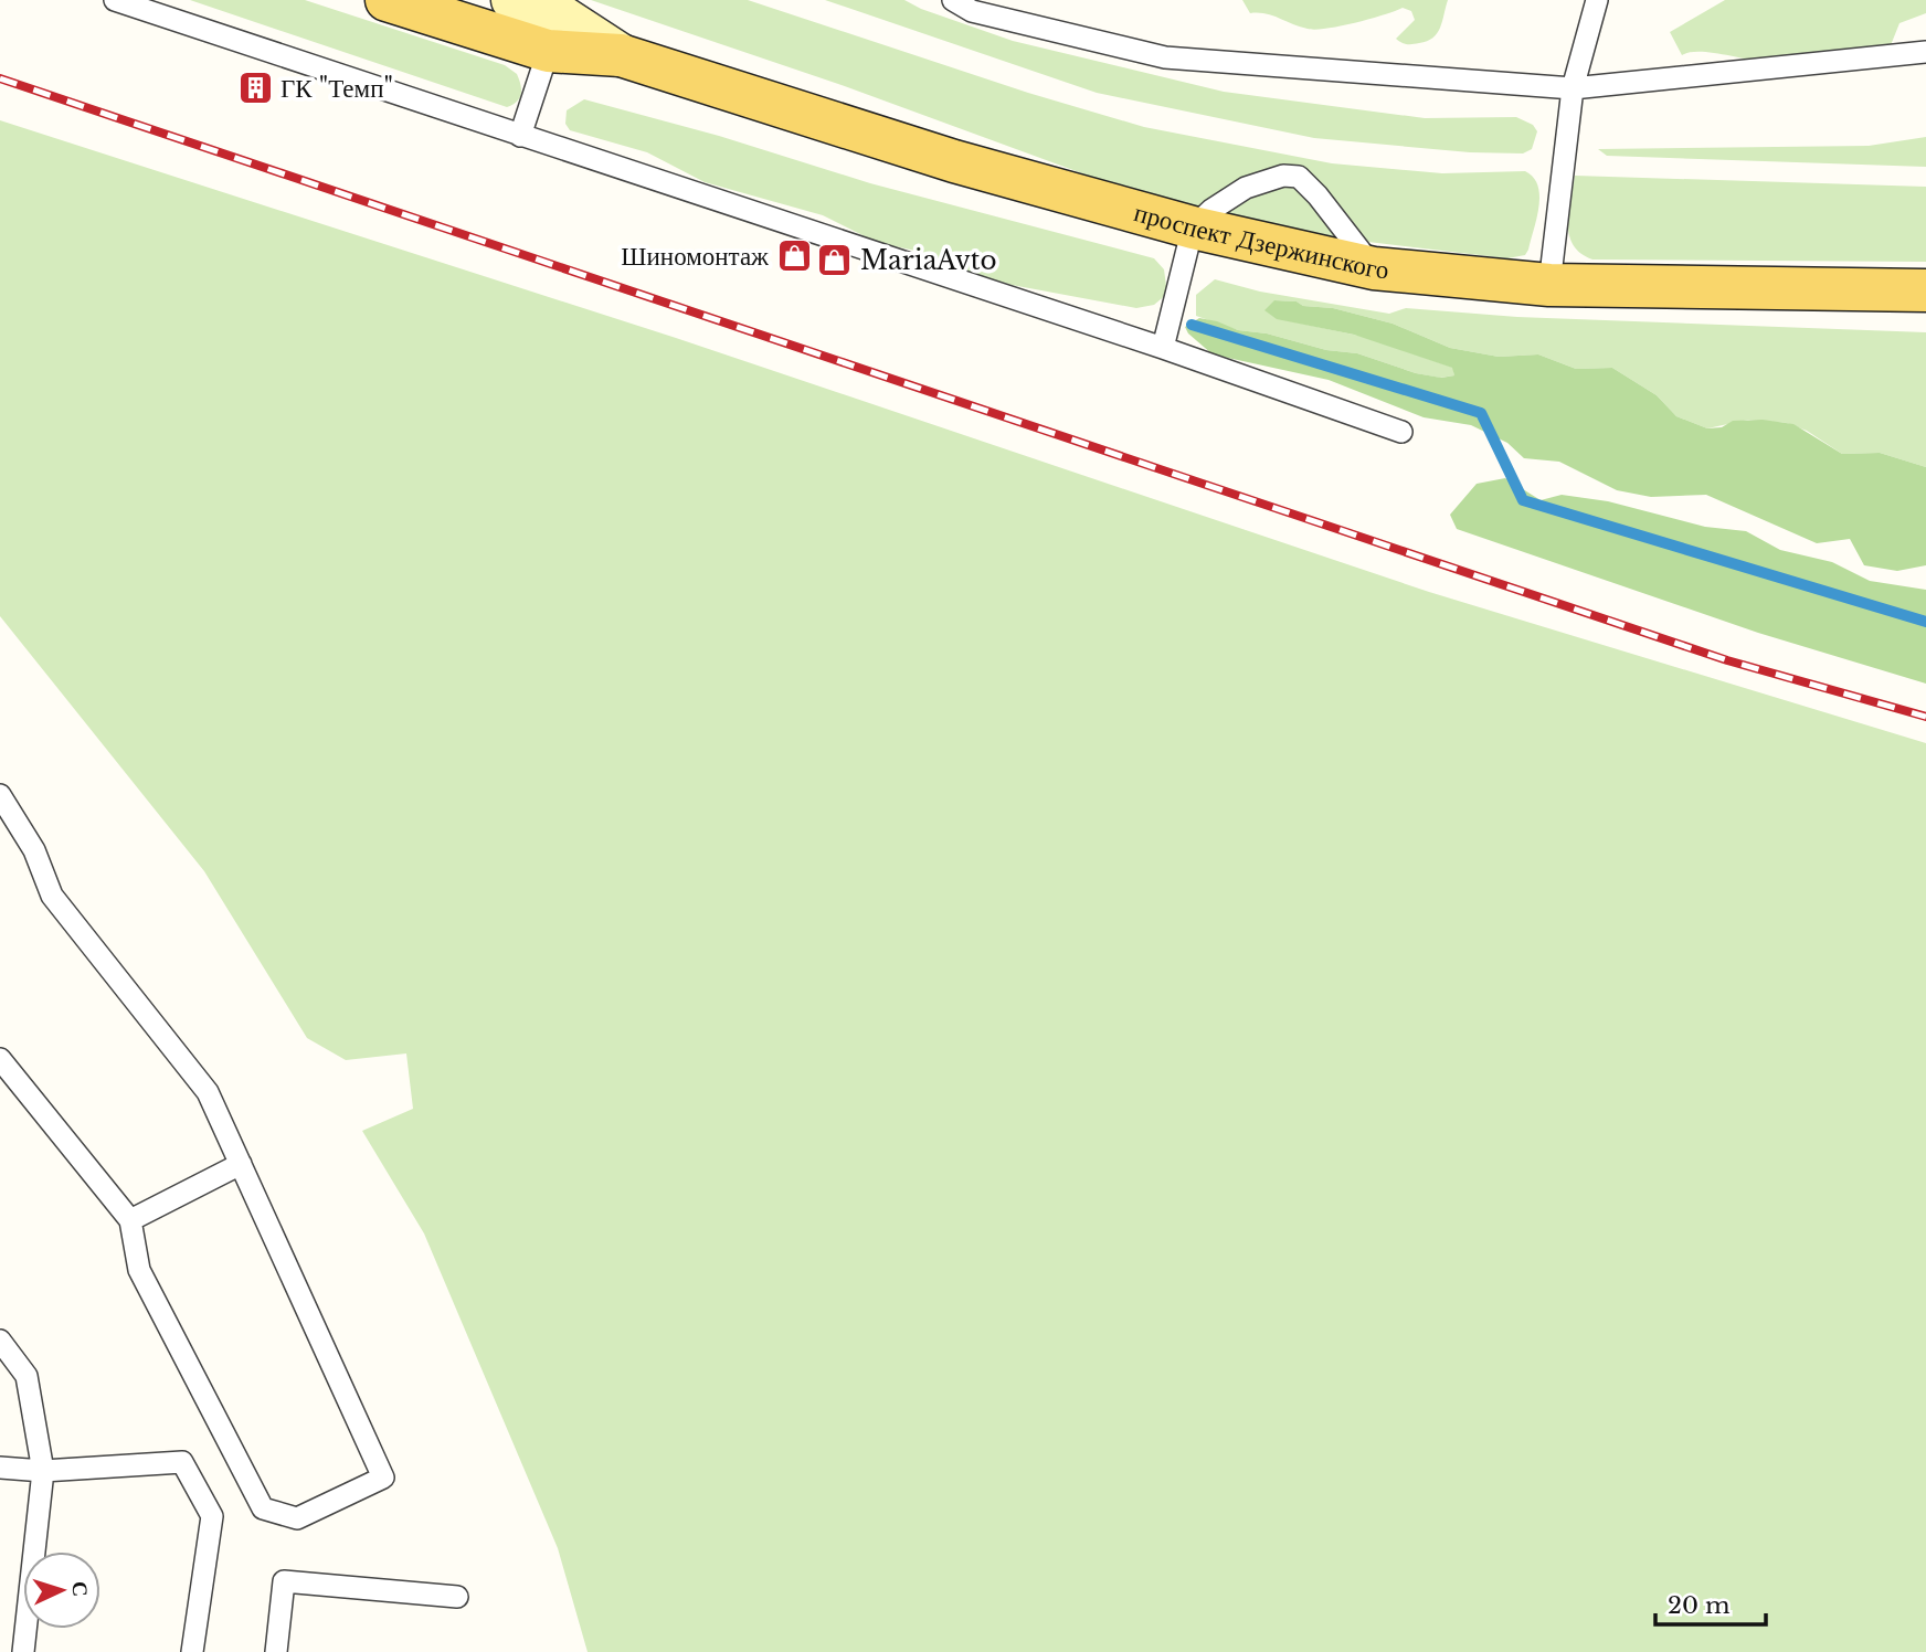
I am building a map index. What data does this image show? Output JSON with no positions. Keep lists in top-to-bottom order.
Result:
{
  "streets": {
    "main road": ["проспект Дзержинского"]
  },
  "places": {
    "building": ["ГК \"Темп\""],
    "shop": ["Шиномонтаж", "MariaAvto"]
  },
  "scale_bar": "20 m",
  "north": "right"
}
